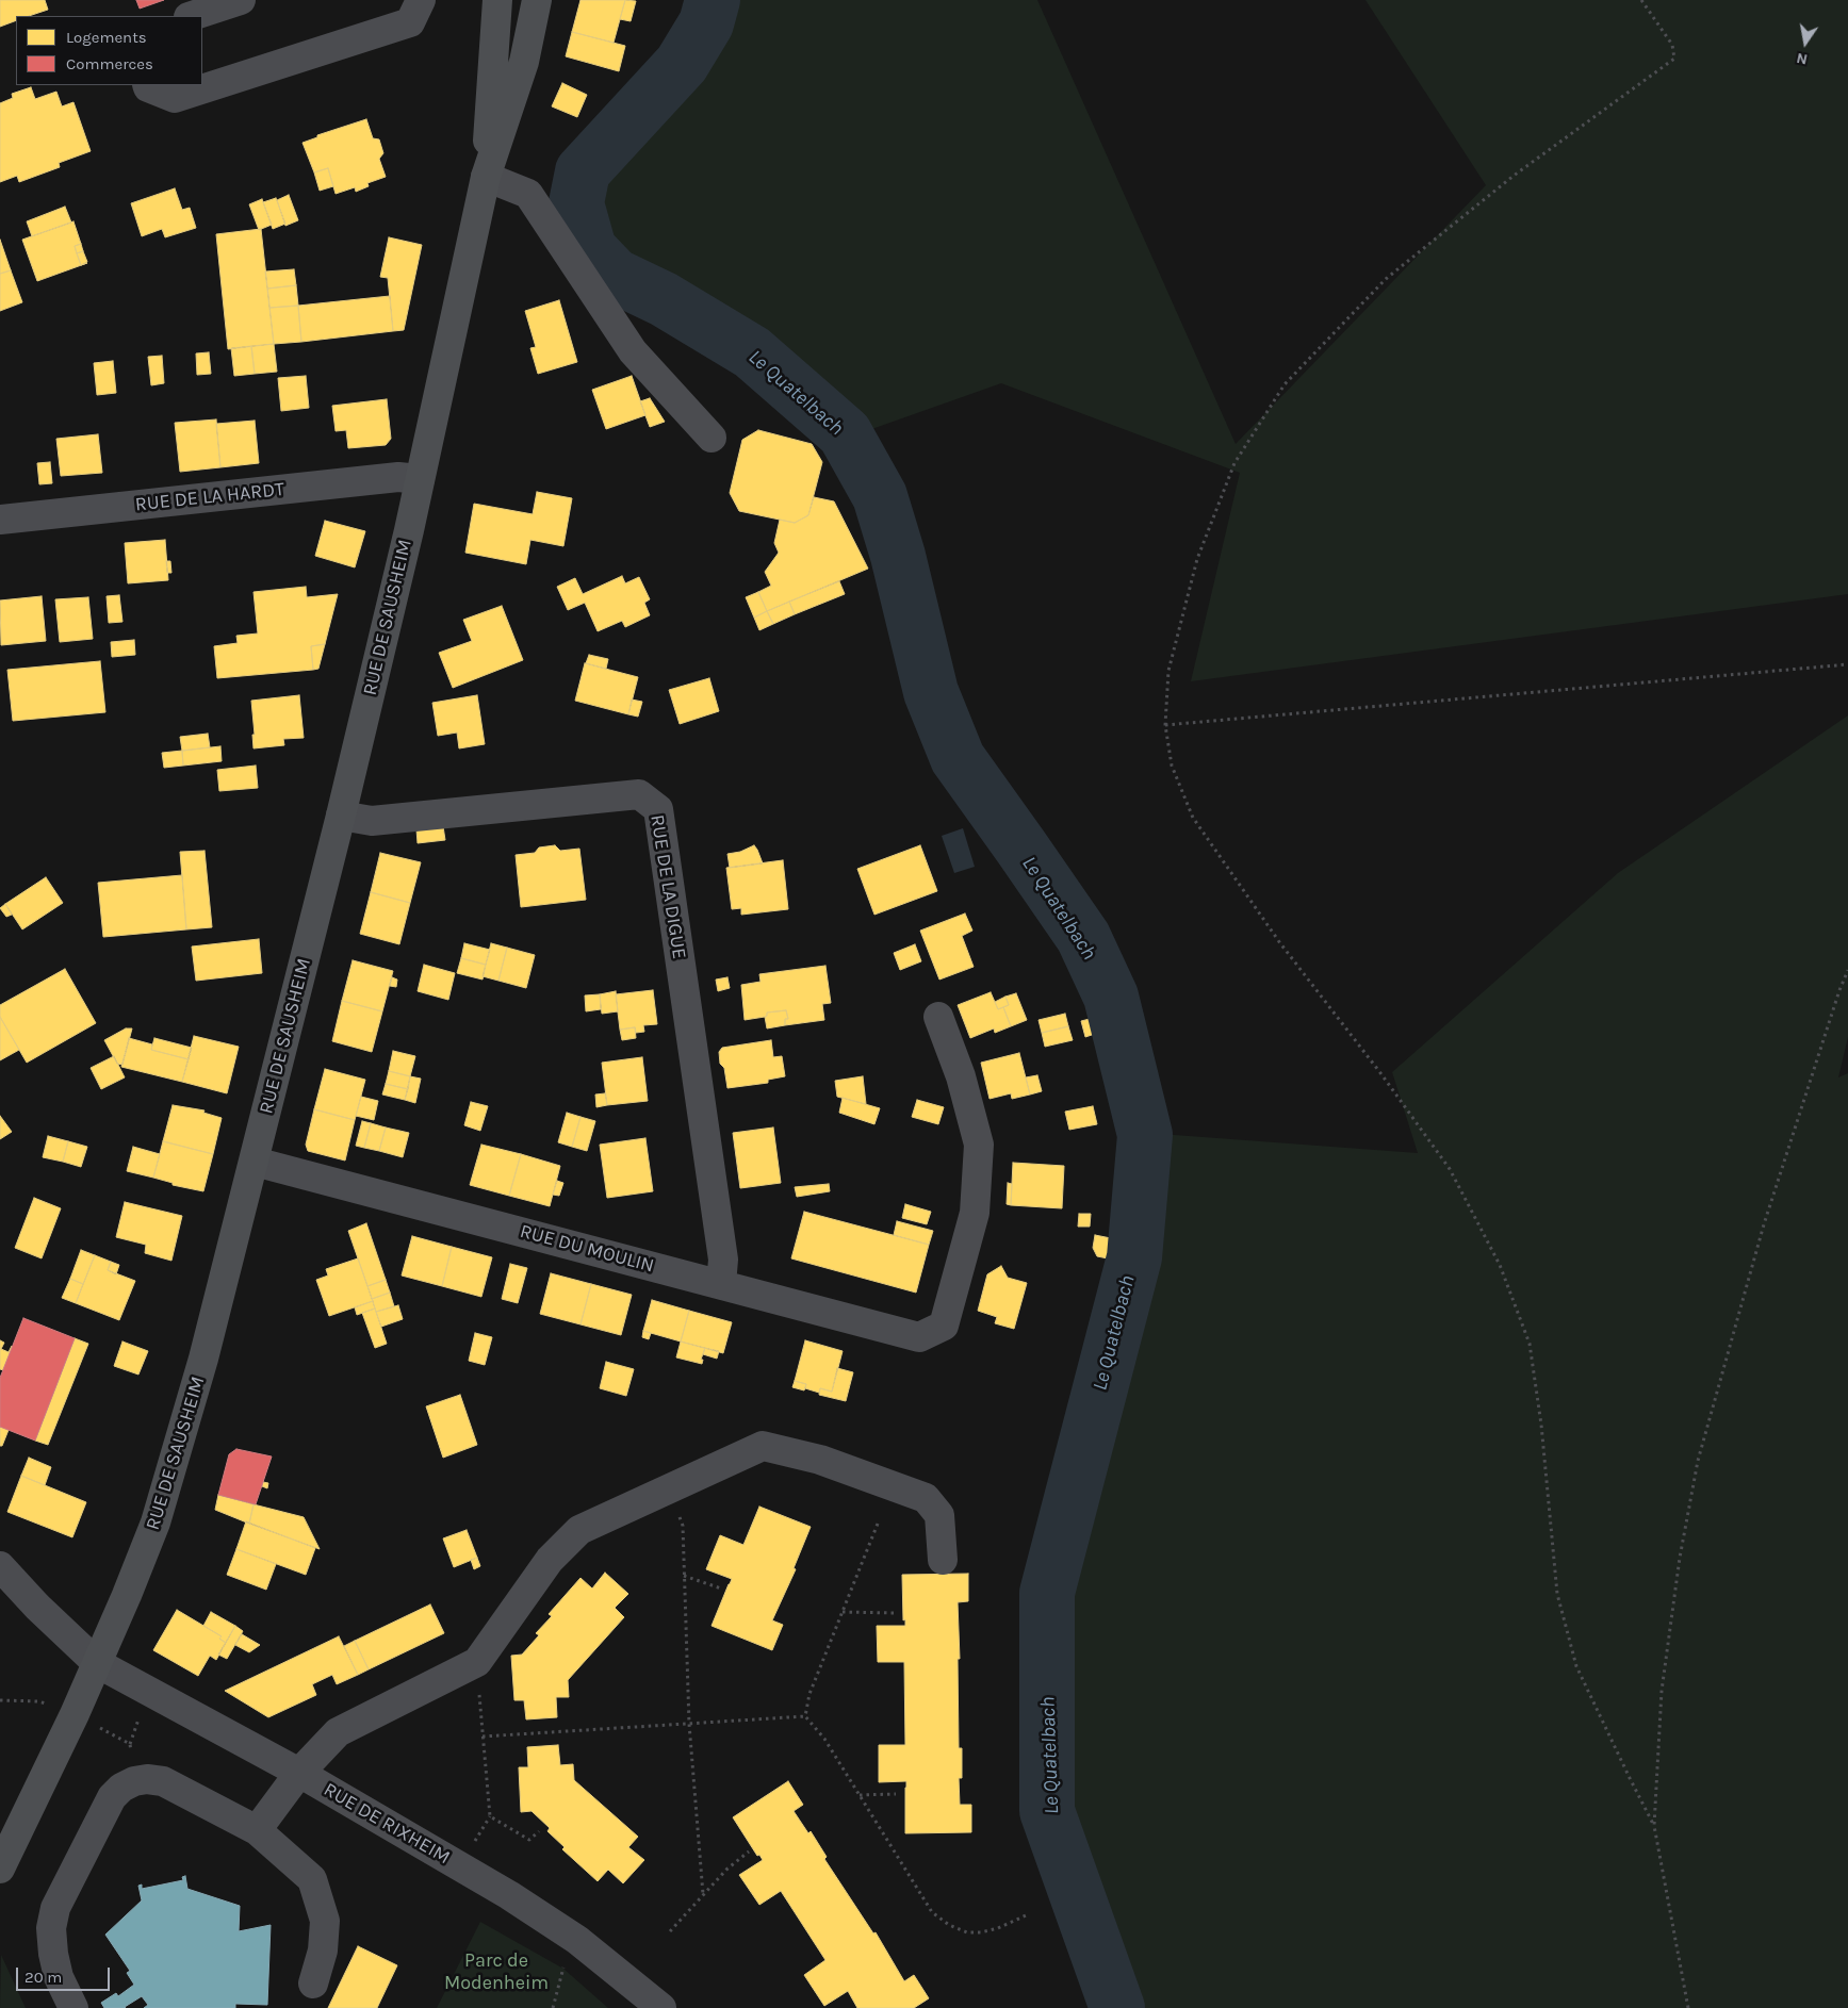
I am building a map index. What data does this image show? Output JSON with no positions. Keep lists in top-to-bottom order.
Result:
{
  "streets": {
    "main road": ["RUE DE SAUSHEIM"],
    "street": [
      "RUE DE LA HARDT",
      "RUE DE LA DIGUE",
      "RUE DU MOULIN",
      "RUE DE RIXHEIM"
    ]
  },
  "crossings": [
    ["RUE DE LA HARDT", "RUE DE SAUSHEIM"],
    ["RUE DE SAUSHEIM", "RUE DE LA DIGUE"],
    ["RUE DE SAUSHEIM", "RUE DU MOULIN"],
    ["RUE DE SAUSHEIM", "RUE DE RIXHEIM"],
    ["RUE DE LA DIGUE", "RUE DU MOULIN"]
  ],
  "water": ["Le Quatelbach"],
  "parks": ["Parc de Modenheim"],
  "legend": ["Logements", "Commerces"],
  "scale_bar": "20 m",
  "north": "bottom"
}
